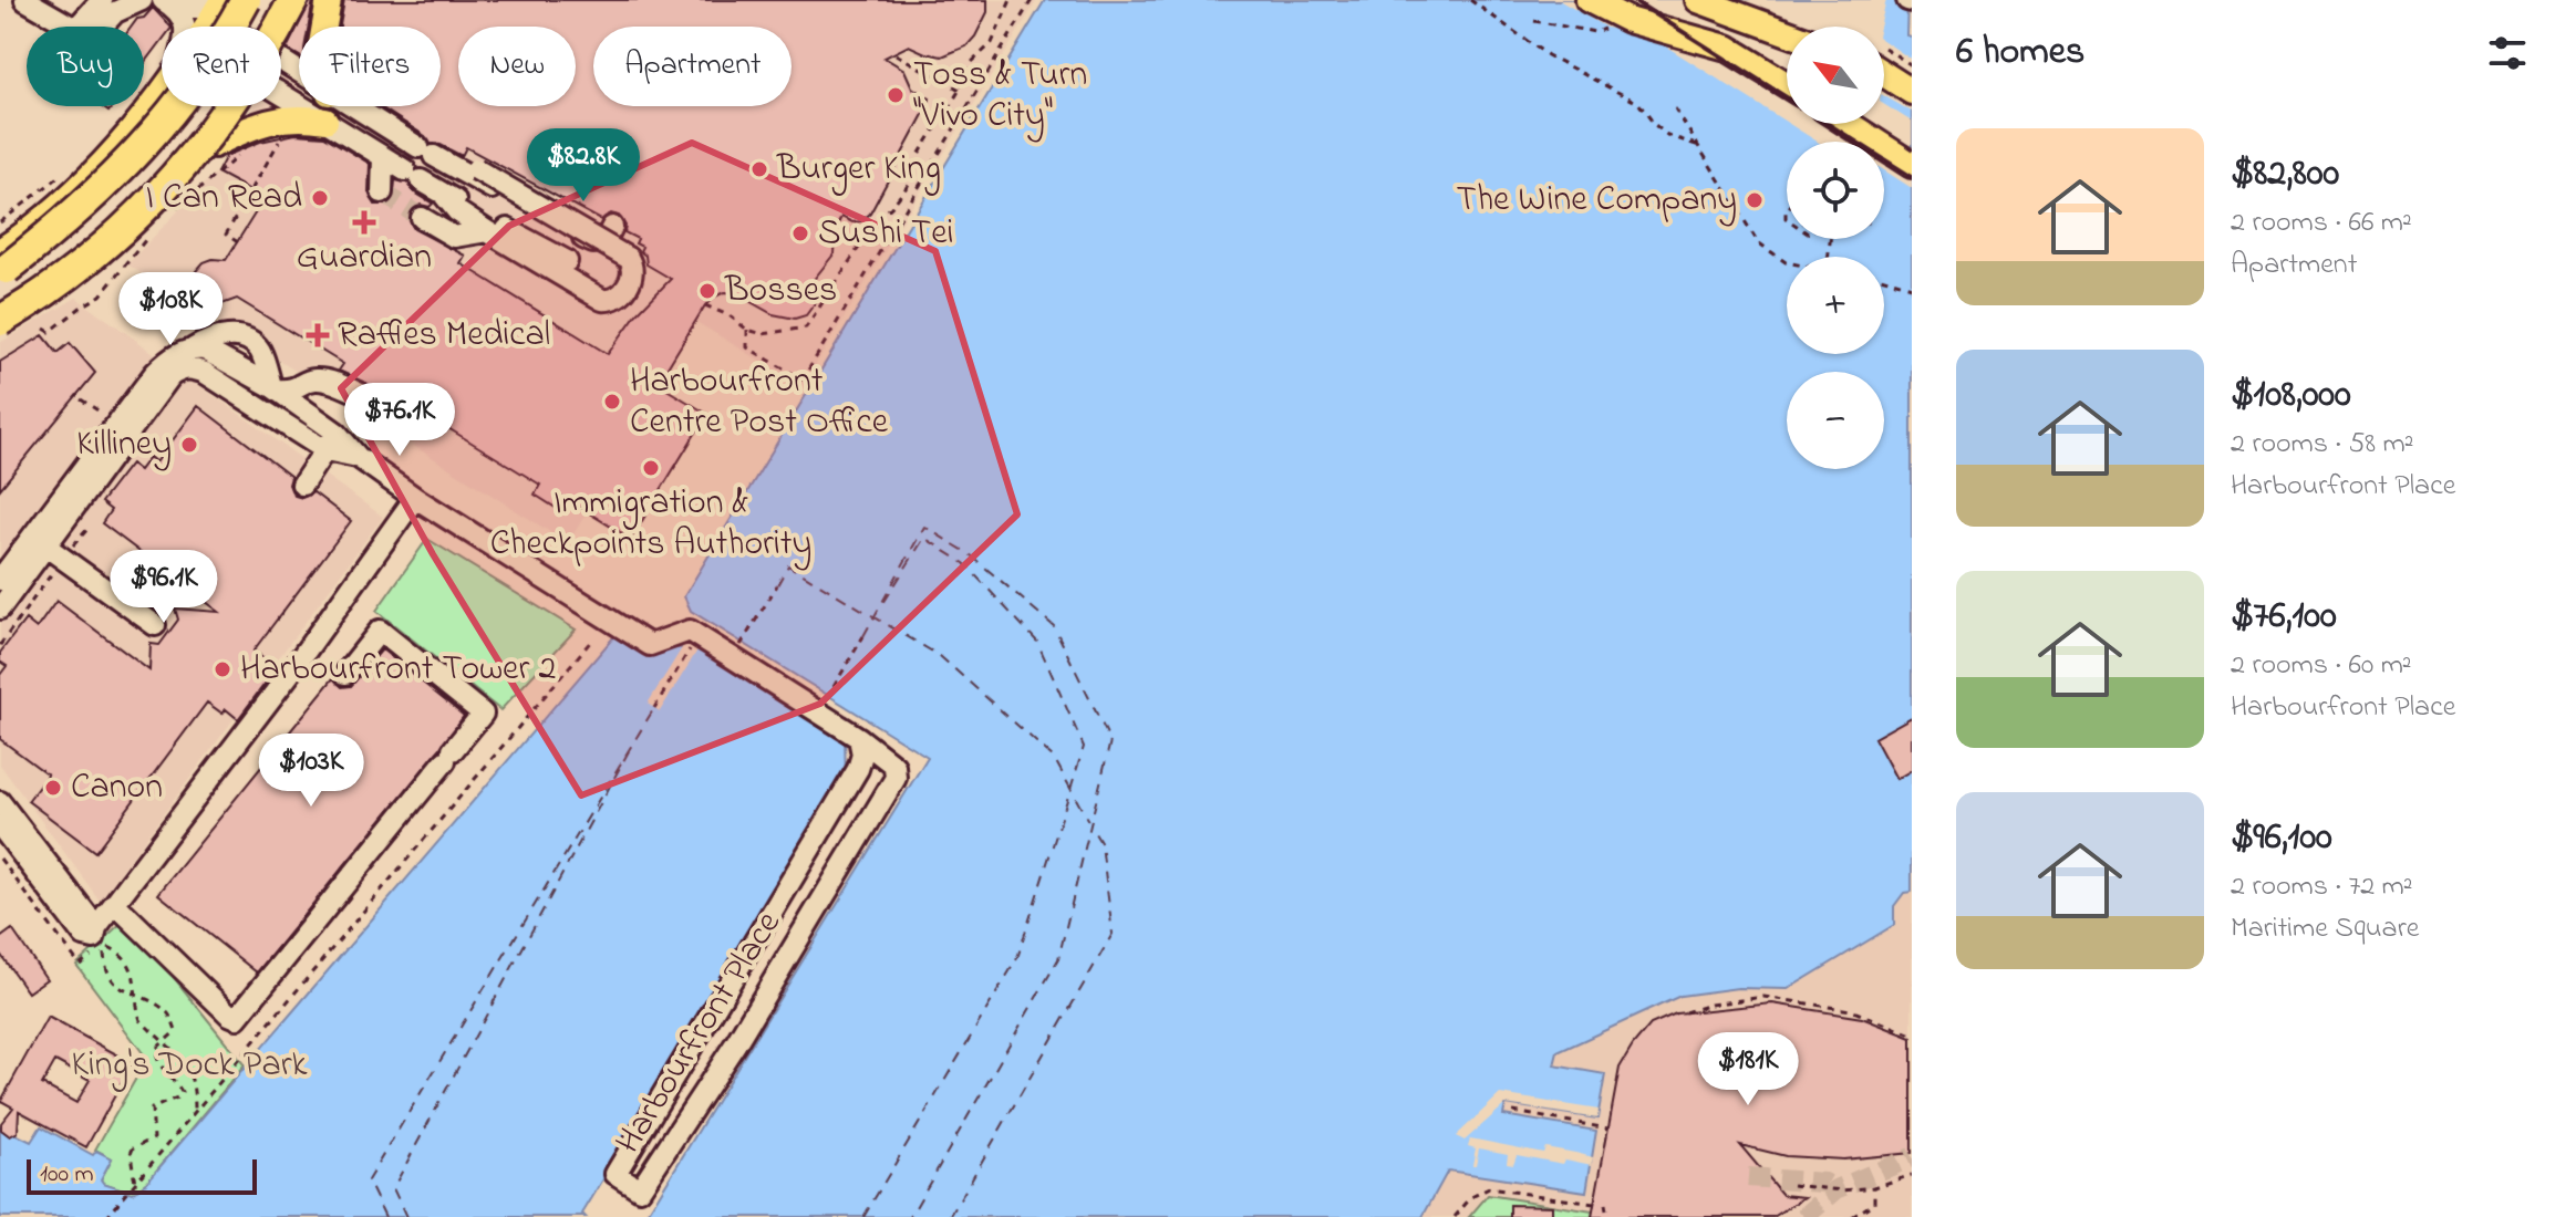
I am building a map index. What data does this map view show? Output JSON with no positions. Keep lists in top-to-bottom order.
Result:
{
  "streets": {
    "street": ["Harbourfront Place"]
  },
  "parks": ["King's Dock Park"],
  "places": {
    "other": [
      "Toss & Turn \"Vivo City\"",
      "Burger King",
      "I Can Read",
      "The Wine Company",
      "Sushi Tei",
      "Bosses",
      "Harbourfront Centre Post Office",
      "Killiney",
      "Immigration & Checkpoints Authority",
      "Harbourfront Tower 2",
      "Canon"
    ],
    "health": ["Guardian", "Raffles Medical"]
  },
  "scale_bar": "100 m",
  "north": "top left",
  "page": {
    "heading": "6 homes",
    "map_buttons": ["+", "−"],
    "chip": [
      "Buy",
      "Rent",
      "Filters",
      "New",
      "Apartment"
    ],
    "list": [
      {
        "name": "$82,800",
        "note": "2 rooms · 66 m² · Apartment"
      },
      {
        "name": "$108,000",
        "note": "2 rooms · 58 m² · Harbourfront Place"
      },
      {
        "name": "$76,100",
        "note": "2 rooms · 60 m² · Harbourfront Place"
      },
      {
        "name": "$96,100",
        "note": "2 rooms · 72 m² · Maritime Square"
      }
    ],
    "price": [
      "$82.8K",
      "$108K",
      "$76.1K",
      "$96.1K",
      "$103K",
      "$181K"
    ],
    "scale": "100 m"
  }
}
